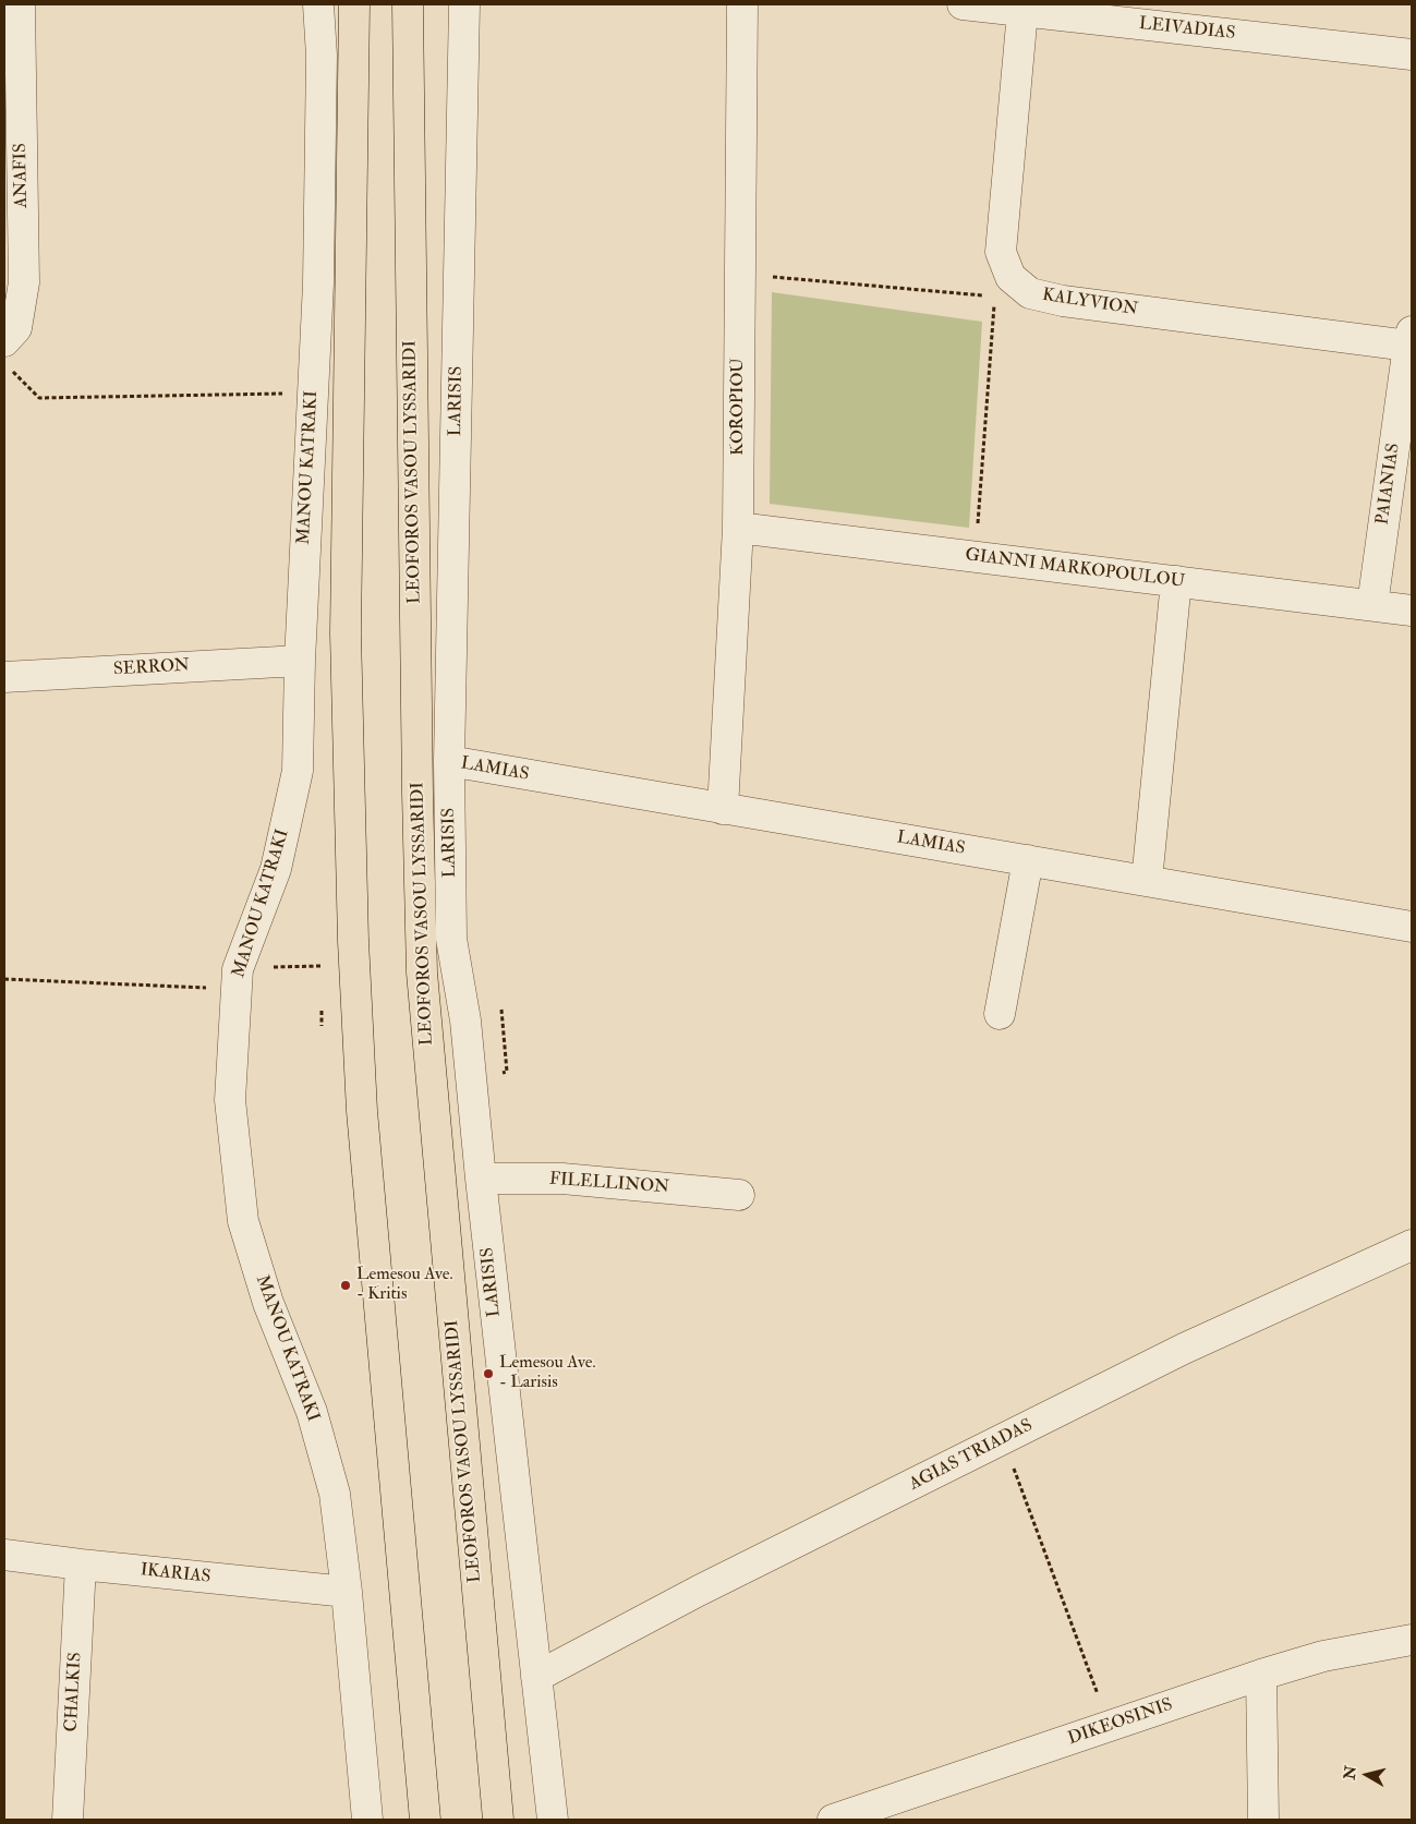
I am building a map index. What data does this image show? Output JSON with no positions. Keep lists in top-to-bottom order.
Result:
{
  "streets": {
    "main road": ["LEOFOROS VASOU LYSSARIDI"],
    "street": [
      "LEIVADIAS",
      "ANAFIS",
      "KALYVION",
      "LARISIS",
      "KOROPIOU",
      "MANOU KATRAKI",
      "PAIANIAS",
      "GIANNI MARKOPOULOU",
      "SERRON",
      "LAMIAS",
      "FILELLINON",
      "AGIAS TRIADAS",
      "IKARIAS",
      "CHALKIS",
      "DIKEOSINIS"
    ]
  },
  "crossings": [
    ["KALYVION", "PAIANIAS"],
    ["LARISIS", "LAMIAS"],
    ["LARISIS", "FILELLINON"],
    ["LARISIS", "AGIAS TRIADAS"],
    ["KOROPIOU", "GIANNI MARKOPOULOU"],
    ["KOROPIOU", "LAMIAS"],
    ["MANOU KATRAKI", "SERRON"],
    ["MANOU KATRAKI", "IKARIAS"],
    ["PAIANIAS", "GIANNI MARKOPOULOU"],
    ["IKARIAS", "CHALKIS"]
  ],
  "places": ["Lemesou Ave. - Kritis", "Lemesou Ave. - Larisis"],
  "north": "left"
}
